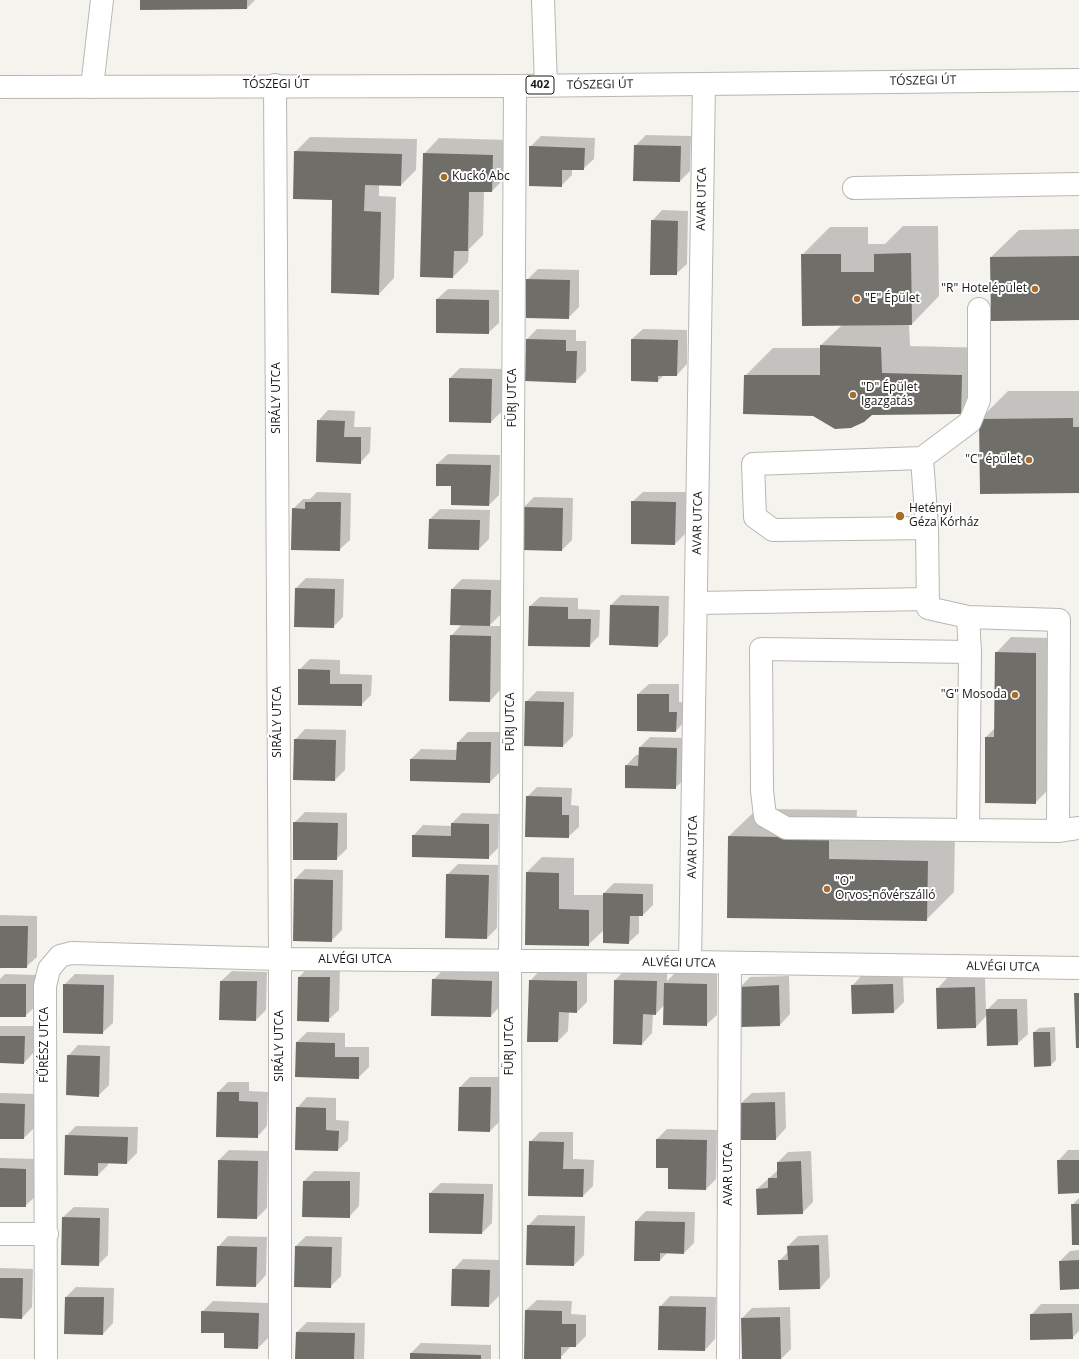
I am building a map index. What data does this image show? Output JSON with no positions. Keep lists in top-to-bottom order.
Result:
{
  "streets": {
    "street": [
      "TÓSZEGI ÚT",
      "402",
      "AVAR UTCA",
      "SIRÁLY UTCA",
      "FÜRJ UTCA",
      "ALVÉGI UTCA",
      "FŰRÉSZ UTCA"
    ]
  },
  "crossings": [
    ["TÓSZEGI ÚT", "AVAR UTCA"],
    ["TÓSZEGI ÚT", "SIRÁLY UTCA"],
    ["TÓSZEGI ÚT", "FÜRJ UTCA"],
    ["AVAR UTCA", "ALVÉGI UTCA"],
    ["SIRÁLY UTCA", "ALVÉGI UTCA"],
    ["SIRÁLY UTCA", "FŰRÉSZ UTCA"],
    ["FÜRJ UTCA", "ALVÉGI UTCA"],
    ["ALVÉGI UTCA", "FŰRÉSZ UTCA"]
  ],
  "places": [
    "Kuckó Abc",
    "\"R\" Hotelépület",
    "\"E\" Épület",
    "\"D\" Épület Igazgatás",
    "\"C\" épület",
    "Hetényi Géza Kórház",
    "\"G\" Mosoda",
    "\"O\" Orvos-nővérszálló"
  ]
}
